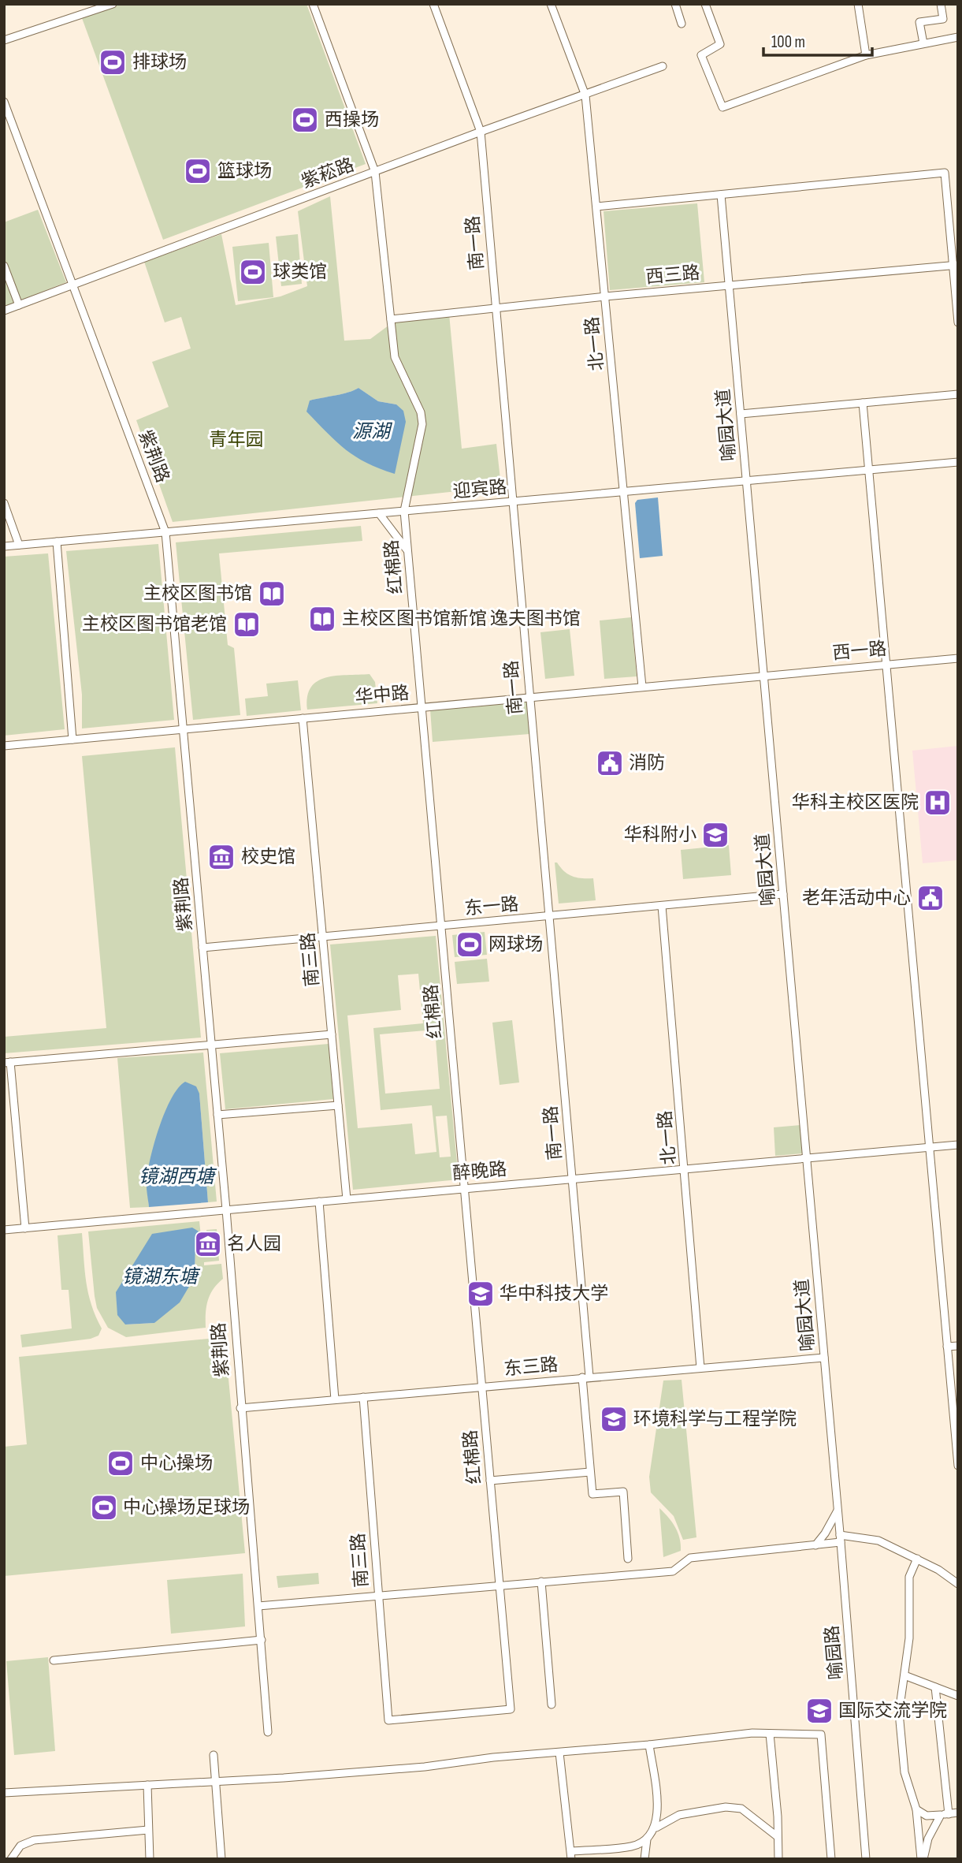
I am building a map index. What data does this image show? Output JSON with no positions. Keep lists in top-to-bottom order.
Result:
{
  "streets": {
    "street": [
      "紫菘路",
      "南一路",
      "西三路",
      "北一路",
      "喻园大道",
      "紫荆路",
      "迎宾路",
      "红棉路",
      "西一路",
      "华中路",
      "东一路",
      "南三路",
      "醉晚路",
      "东三路",
      "喻园路"
    ]
  },
  "crossings": [
    ["紫菘路", "南一路"],
    ["紫菘路", "北一路"],
    ["紫菘路", "紫荆路"],
    ["紫菘路", "红棉路"],
    ["南一路", "西三路"],
    ["南一路", "迎宾路"],
    ["南一路", "华中路"],
    ["南一路", "东一路"],
    ["南一路", "醉晚路"],
    ["南一路", "东三路"],
    ["西三路", "北一路"],
    ["西三路", "喻园大道"],
    ["西三路", "红棉路"],
    ["北一路", "迎宾路"],
    ["北一路", "华中路"],
    ["北一路", "东一路"],
    ["北一路", "醉晚路"],
    ["北一路", "东三路"],
    ["喻园大道", "迎宾路"],
    ["喻园大道", "西一路"],
    ["喻园大道", "华中路"],
    ["喻园大道", "东一路"],
    ["喻园大道", "醉晚路"],
    ["喻园大道", "东三路"],
    ["喻园大道", "喻园路"],
    ["紫荆路", "迎宾路"],
    ["紫荆路", "华中路"],
    ["紫荆路", "东一路"],
    ["紫荆路", "醉晚路"],
    ["紫荆路", "东三路"],
    ["迎宾路", "红棉路"],
    ["红棉路", "华中路"],
    ["红棉路", "东一路"],
    ["红棉路", "南三路"],
    ["红棉路", "醉晚路"],
    ["红棉路", "东三路"],
    ["西一路", "华中路"],
    ["华中路", "南三路"],
    ["东一路", "南三路"],
    ["南三路", "醉晚路"],
    ["南三路", "东三路"]
  ],
  "water": ["源湖", "镜湖西塘", "镜湖东塘"],
  "parks": ["青年园"],
  "places": {
    "sports": [
      "排球场",
      "西操场",
      "篮球场",
      "球类馆",
      "网球场",
      "中心操场",
      "中心操场足球场"
    ],
    "library": ["主校区图书馆", "主校区图书馆新馆 逸夫图书馆", "主校区图书馆老馆"],
    "public building": ["消防", "老年活动中心"],
    "hospital": ["华科主校区医院"],
    "school or university": [
      "华科附小",
      "华中科技大学",
      "环境科学与工程学院",
      "国际交流学院"
    ],
    "museum": ["校史馆", "名人园"]
  },
  "scale_bar": "100 m"
}
